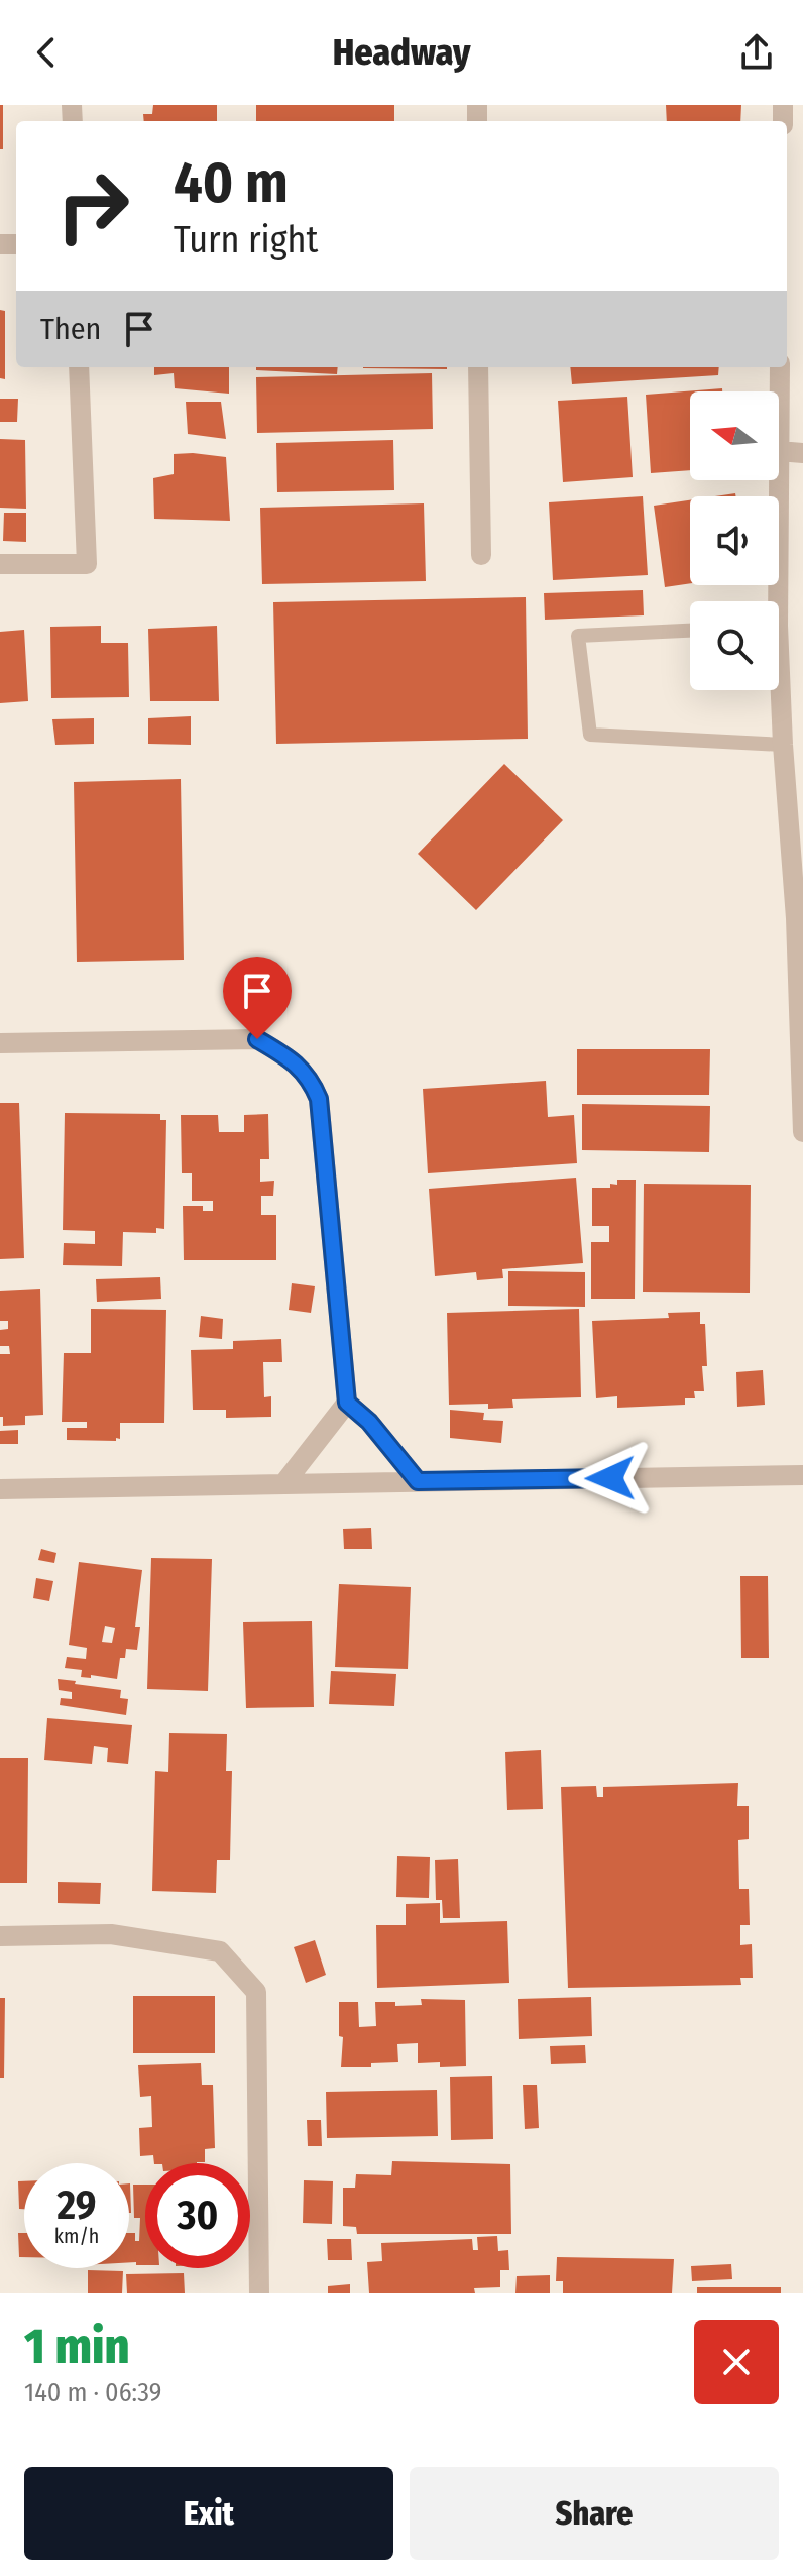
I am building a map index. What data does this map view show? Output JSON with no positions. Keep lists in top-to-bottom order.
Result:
{
  "north": "left",
  "page": {
    "header": "Headway",
    "turn": ["40 m", "Turn right"],
    "then": "Then",
    "speed": "29 km/h",
    "limit": "30",
    "heading": ["1 min", "140 m · 06:39"],
    "buttons": ["Exit", "Share"]
  }
}
